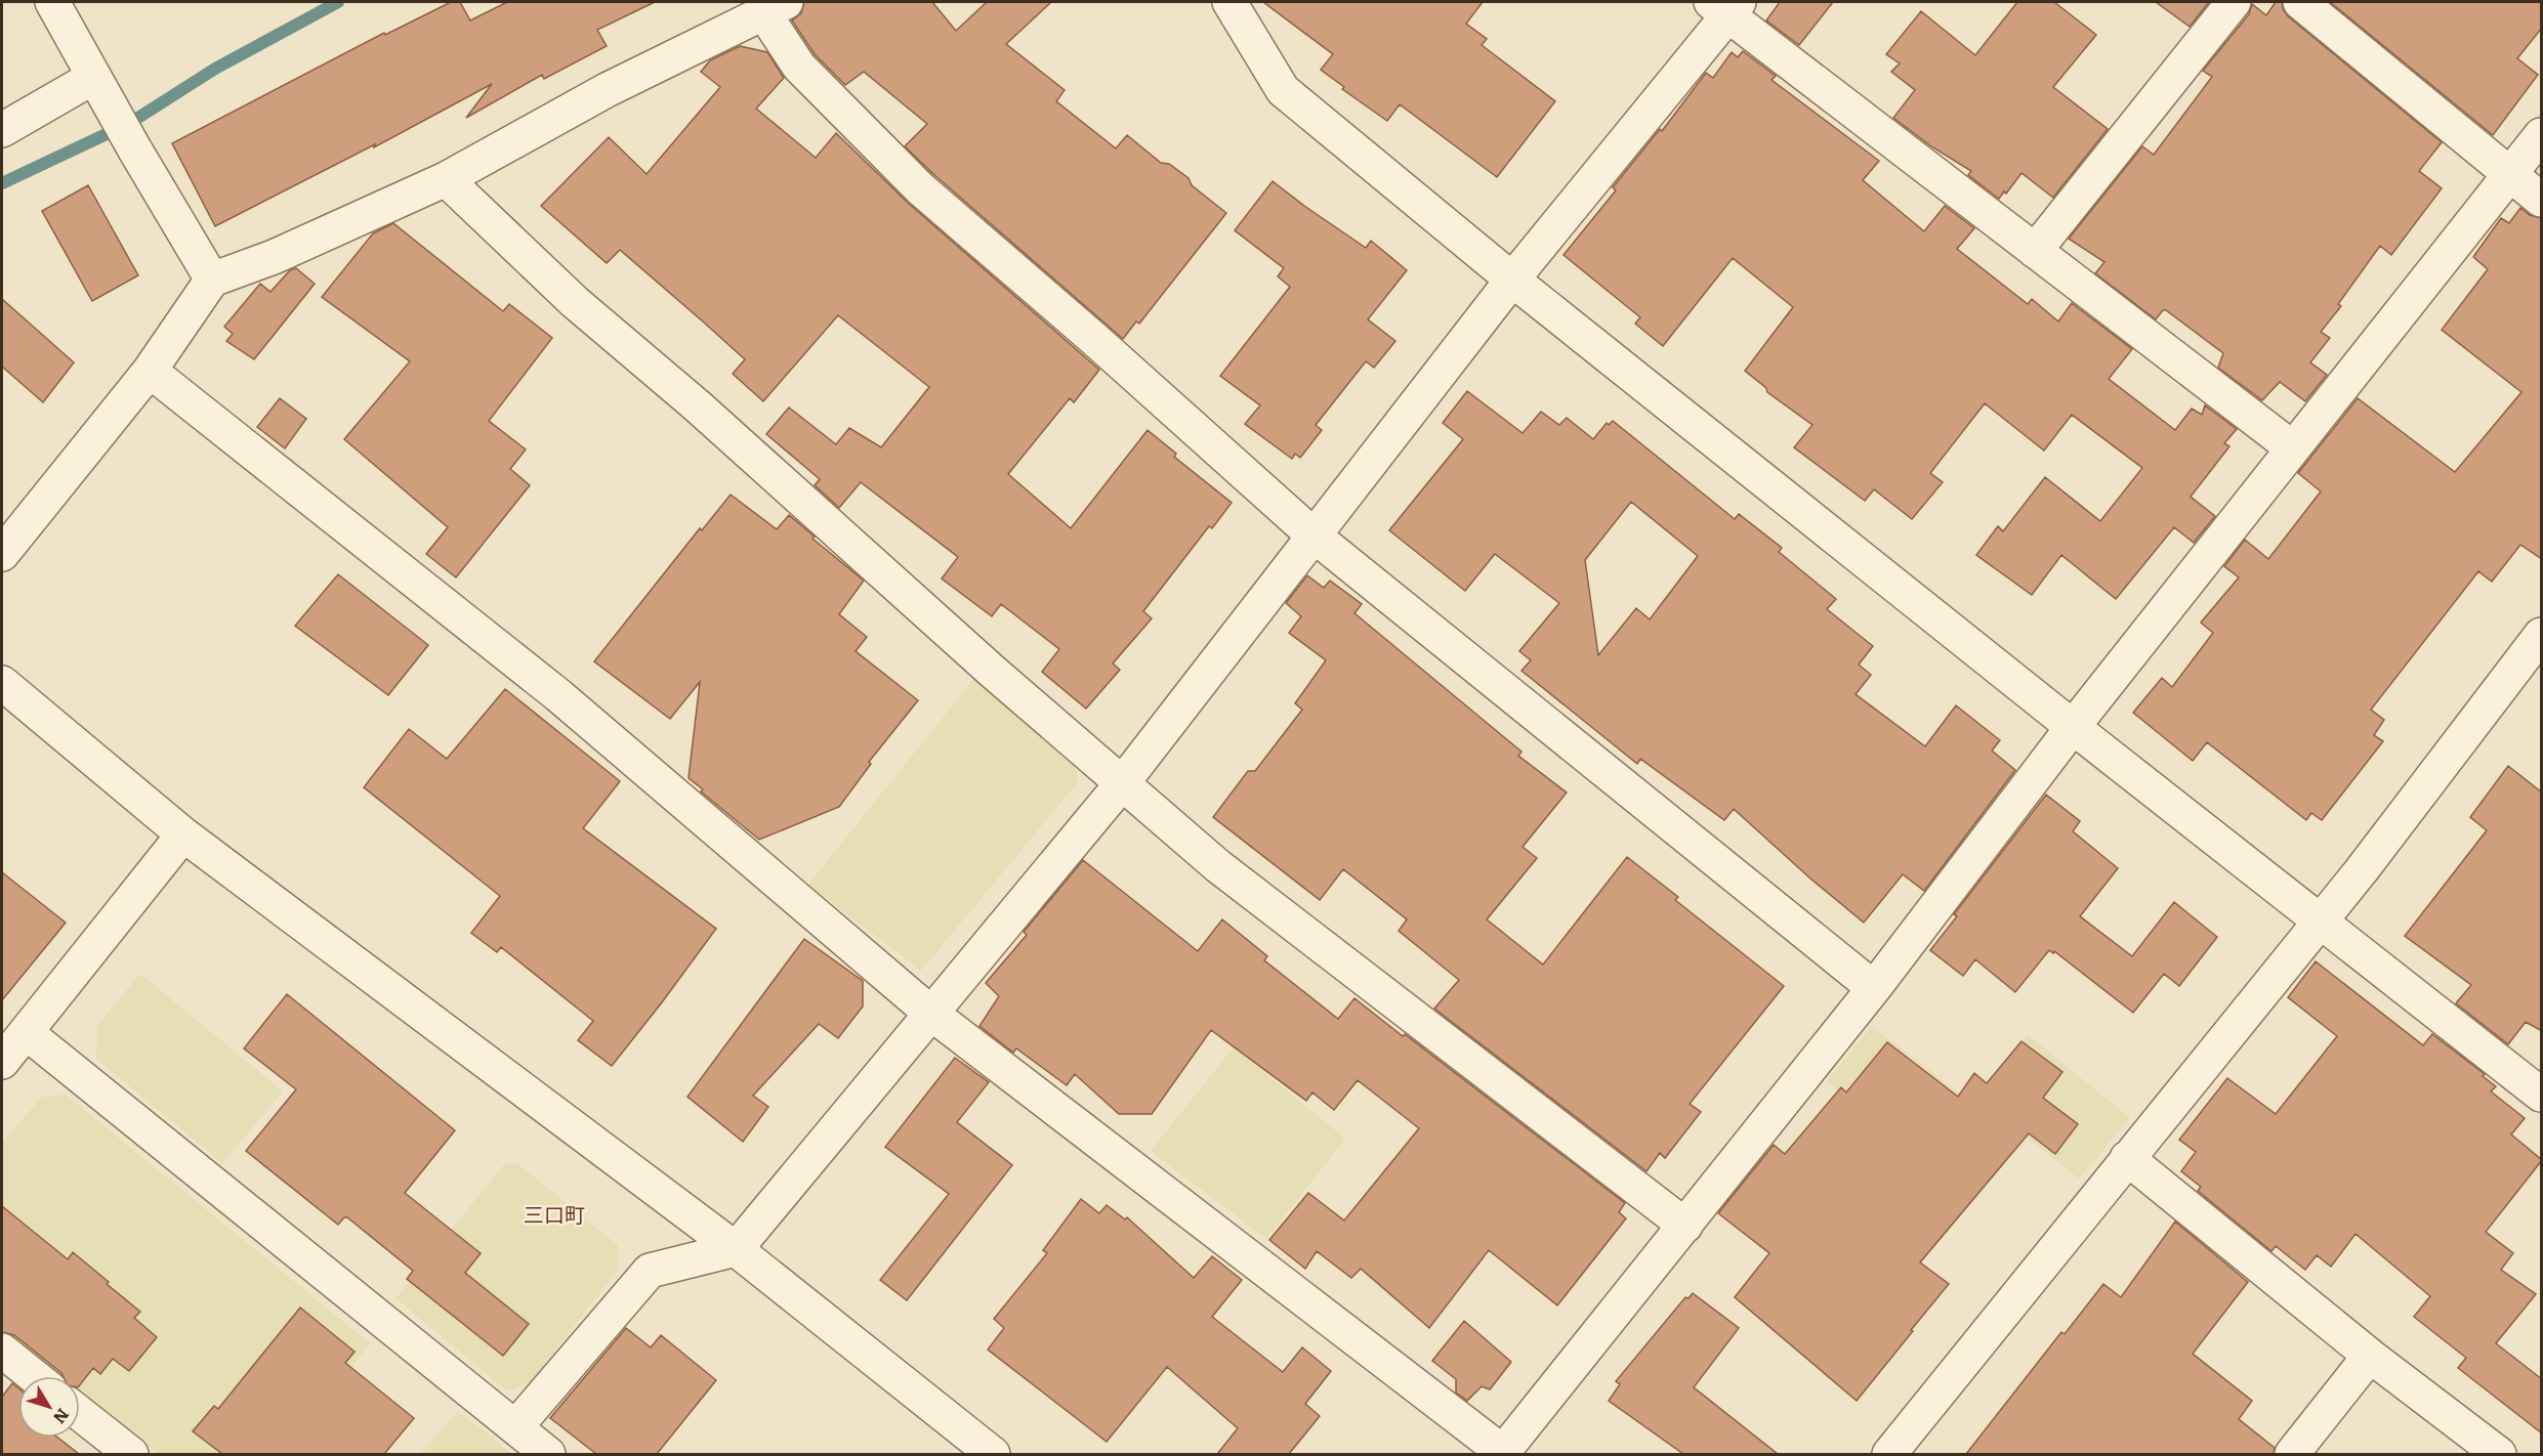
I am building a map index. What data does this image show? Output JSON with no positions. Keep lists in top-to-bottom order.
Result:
{
  "districts": ["三口町"],
  "north": "bottom right"
}
